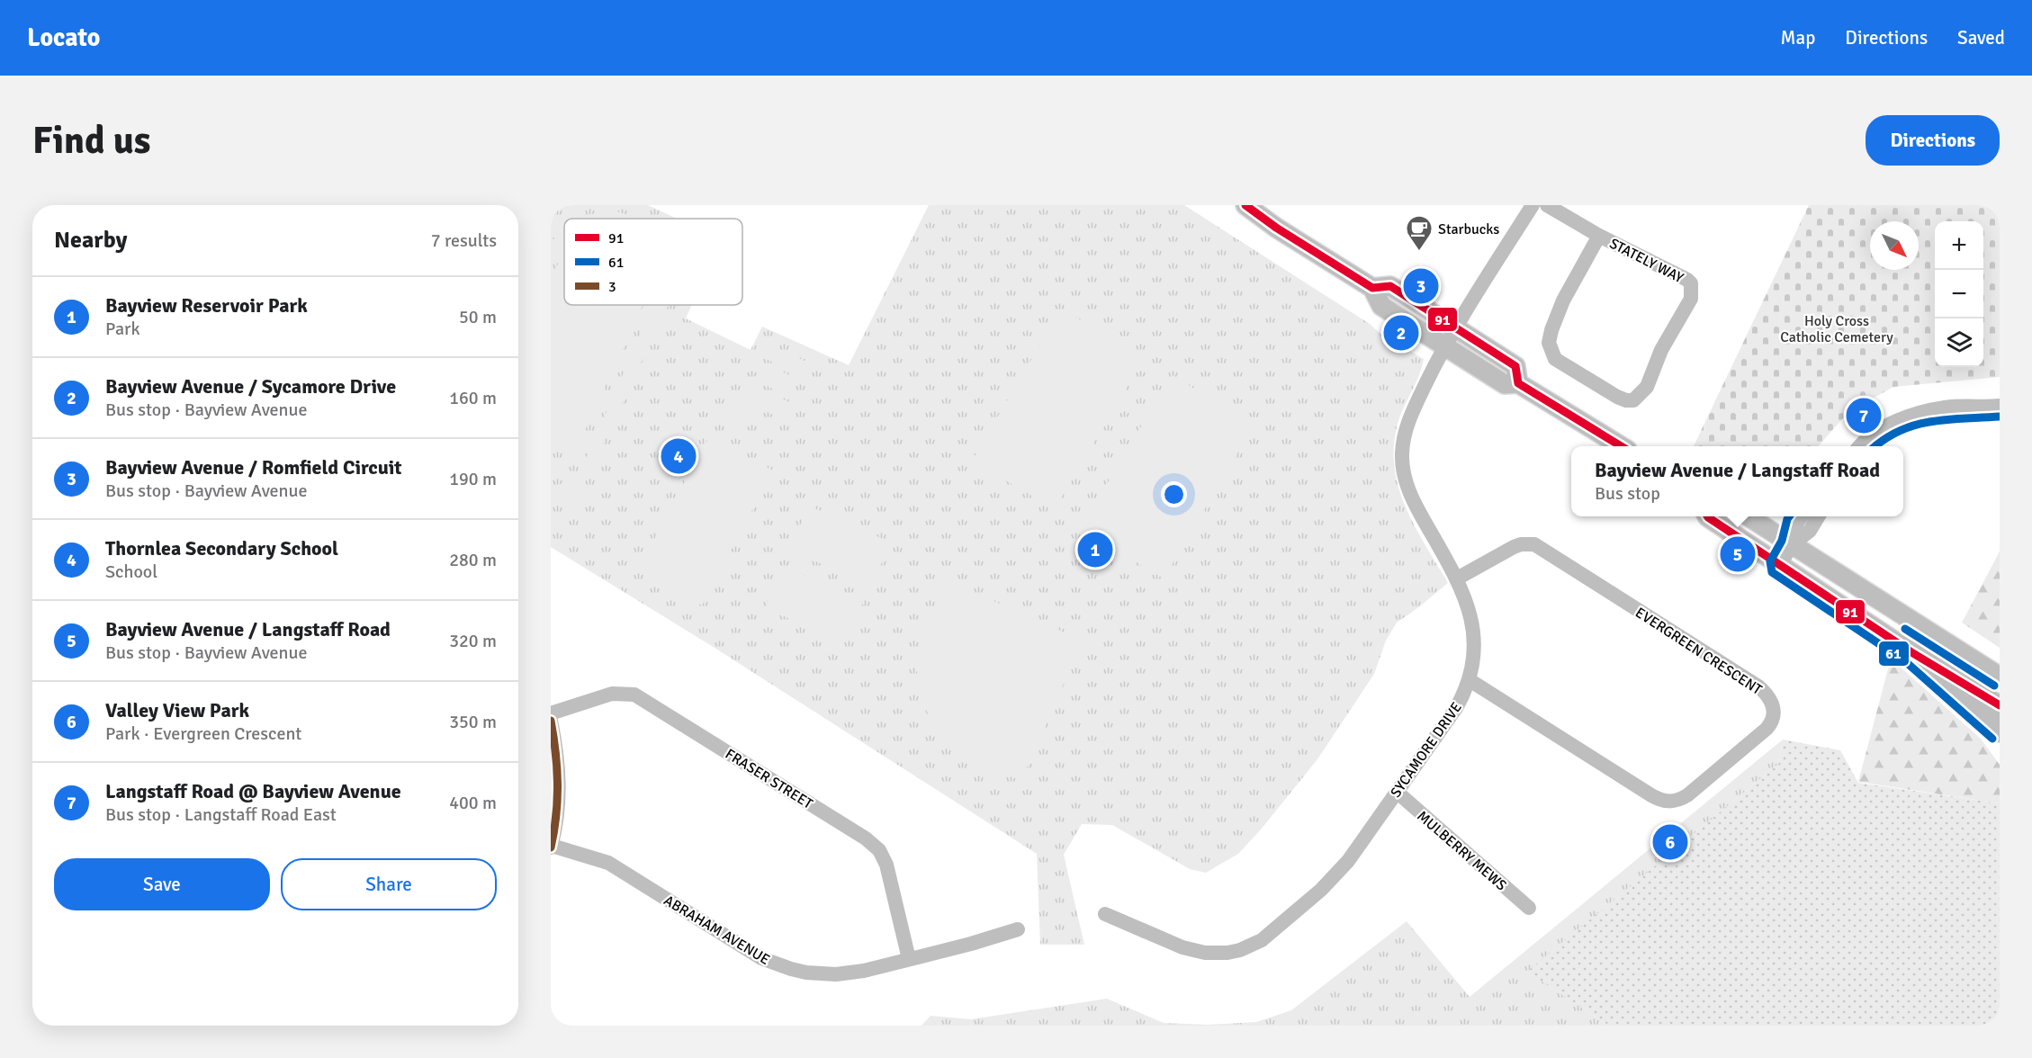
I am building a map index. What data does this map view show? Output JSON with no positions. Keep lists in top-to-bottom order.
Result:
{
  "streets": {
    "street": [
      "STATELY WAY",
      "EVERGREEN CRESCENT",
      "SYCAMORE DRIVE",
      "FRASER STREET",
      "MULBERRY MEWS",
      "ABRAHAM AVENUE"
    ]
  },
  "crossings": [
    ["EVERGREEN CRESCENT", "SYCAMORE DRIVE"],
    ["SYCAMORE DRIVE", "MULBERRY MEWS"],
    ["FRASER STREET", "ABRAHAM AVENUE"]
  ],
  "parks": ["Holy Cross Catholic Cemetery"],
  "places": {
    "cafe": ["Starbucks"]
  },
  "lines": ["transit line 91", "transit line 61", "transit line 3"],
  "legend": ["91", "61", "3"],
  "north": "bottom right",
  "page": {
    "header": "Locato",
    "nav": ["Map", "Directions", "Saved"],
    "buttons": [
      "Directions",
      ["Save", "Share"]
    ],
    "title": "Find us",
    "heading": ["Nearby", "7 results"],
    "map_buttons": ["+", "−"],
    "pins": [
      "3",
      "2",
      "7",
      "4",
      "1",
      "5",
      "6"
    ],
    "list": [
      {
        "mark": "1",
        "name": "Bayview Reservoir Park",
        "note": "Park",
        "value": "50 m"
      },
      {
        "mark": "2",
        "name": "Bayview Avenue / Sycamore Drive",
        "note": "Bus stop · Bayview Avenue",
        "value": "160 m"
      },
      {
        "mark": "3",
        "name": "Bayview Avenue / Romfield Circuit",
        "note": "Bus stop · Bayview Avenue",
        "value": "190 m"
      },
      {
        "mark": "4",
        "name": "Thornlea Secondary School",
        "note": "School",
        "value": "280 m"
      },
      {
        "mark": "5",
        "name": "Bayview Avenue / Langstaff Road",
        "note": "Bus stop · Bayview Avenue",
        "value": "320 m"
      },
      {
        "mark": "6",
        "name": "Valley View Park",
        "note": "Park · Evergreen Crescent",
        "value": "350 m"
      },
      {
        "mark": "7",
        "name": "Langstaff Road @ Bayview Avenue",
        "note": "Bus stop · Langstaff Road East",
        "value": "400 m"
      }
    ],
    "popup": ["Bayview Avenue / Langstaff Road", "Bus stop"]
  }
}
